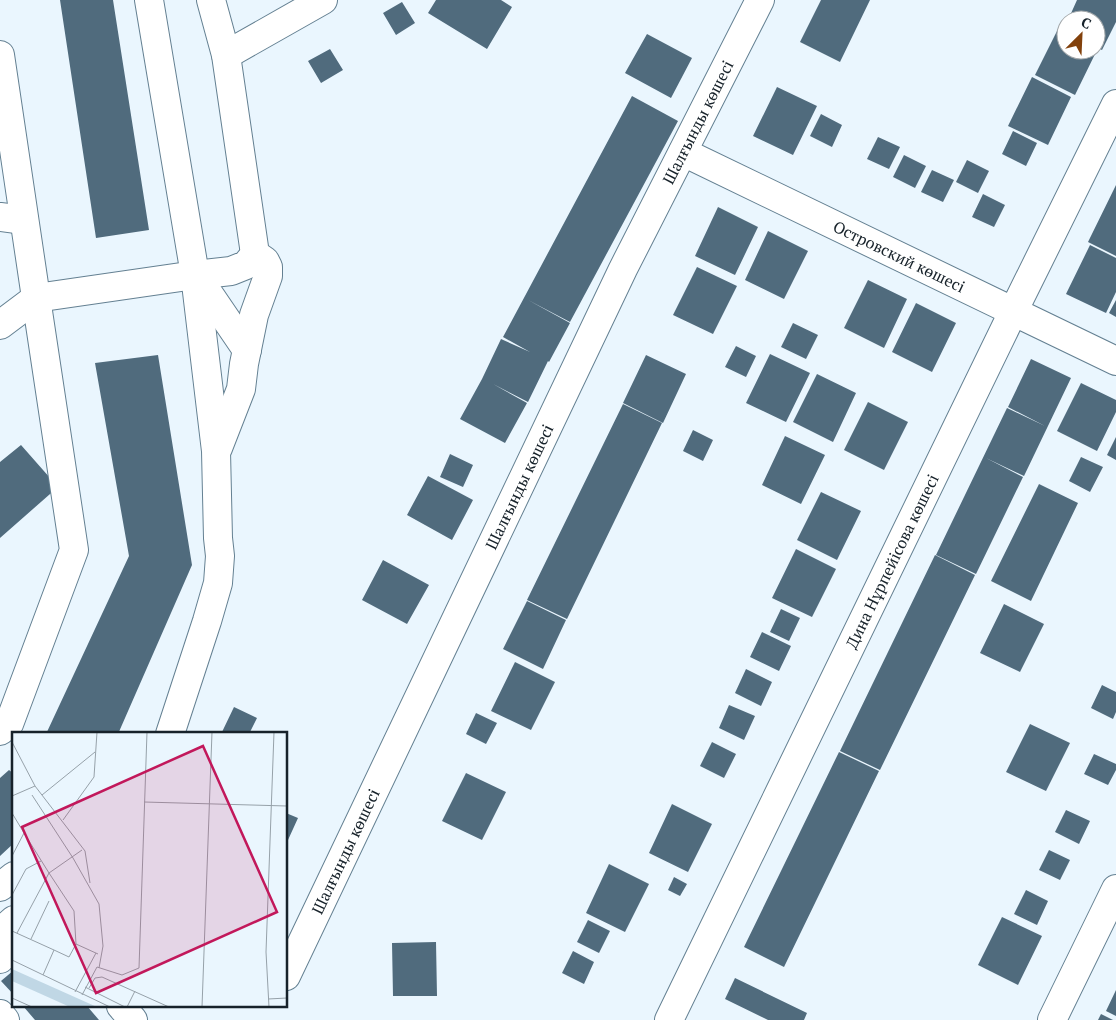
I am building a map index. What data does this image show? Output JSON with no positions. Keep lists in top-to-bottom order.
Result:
{
  "streets": {
    "street": ["Шалғынды көшесі", "Островский көшесі", "Дина Нұрпейісова көшесі"]
  },
  "crossings": [
    ["Шалғынды көшесі", "Островский көшесі"],
    ["Островский көшесі", "Дина Нұрпейісова көшесі"]
  ],
  "north": "top right"
}
